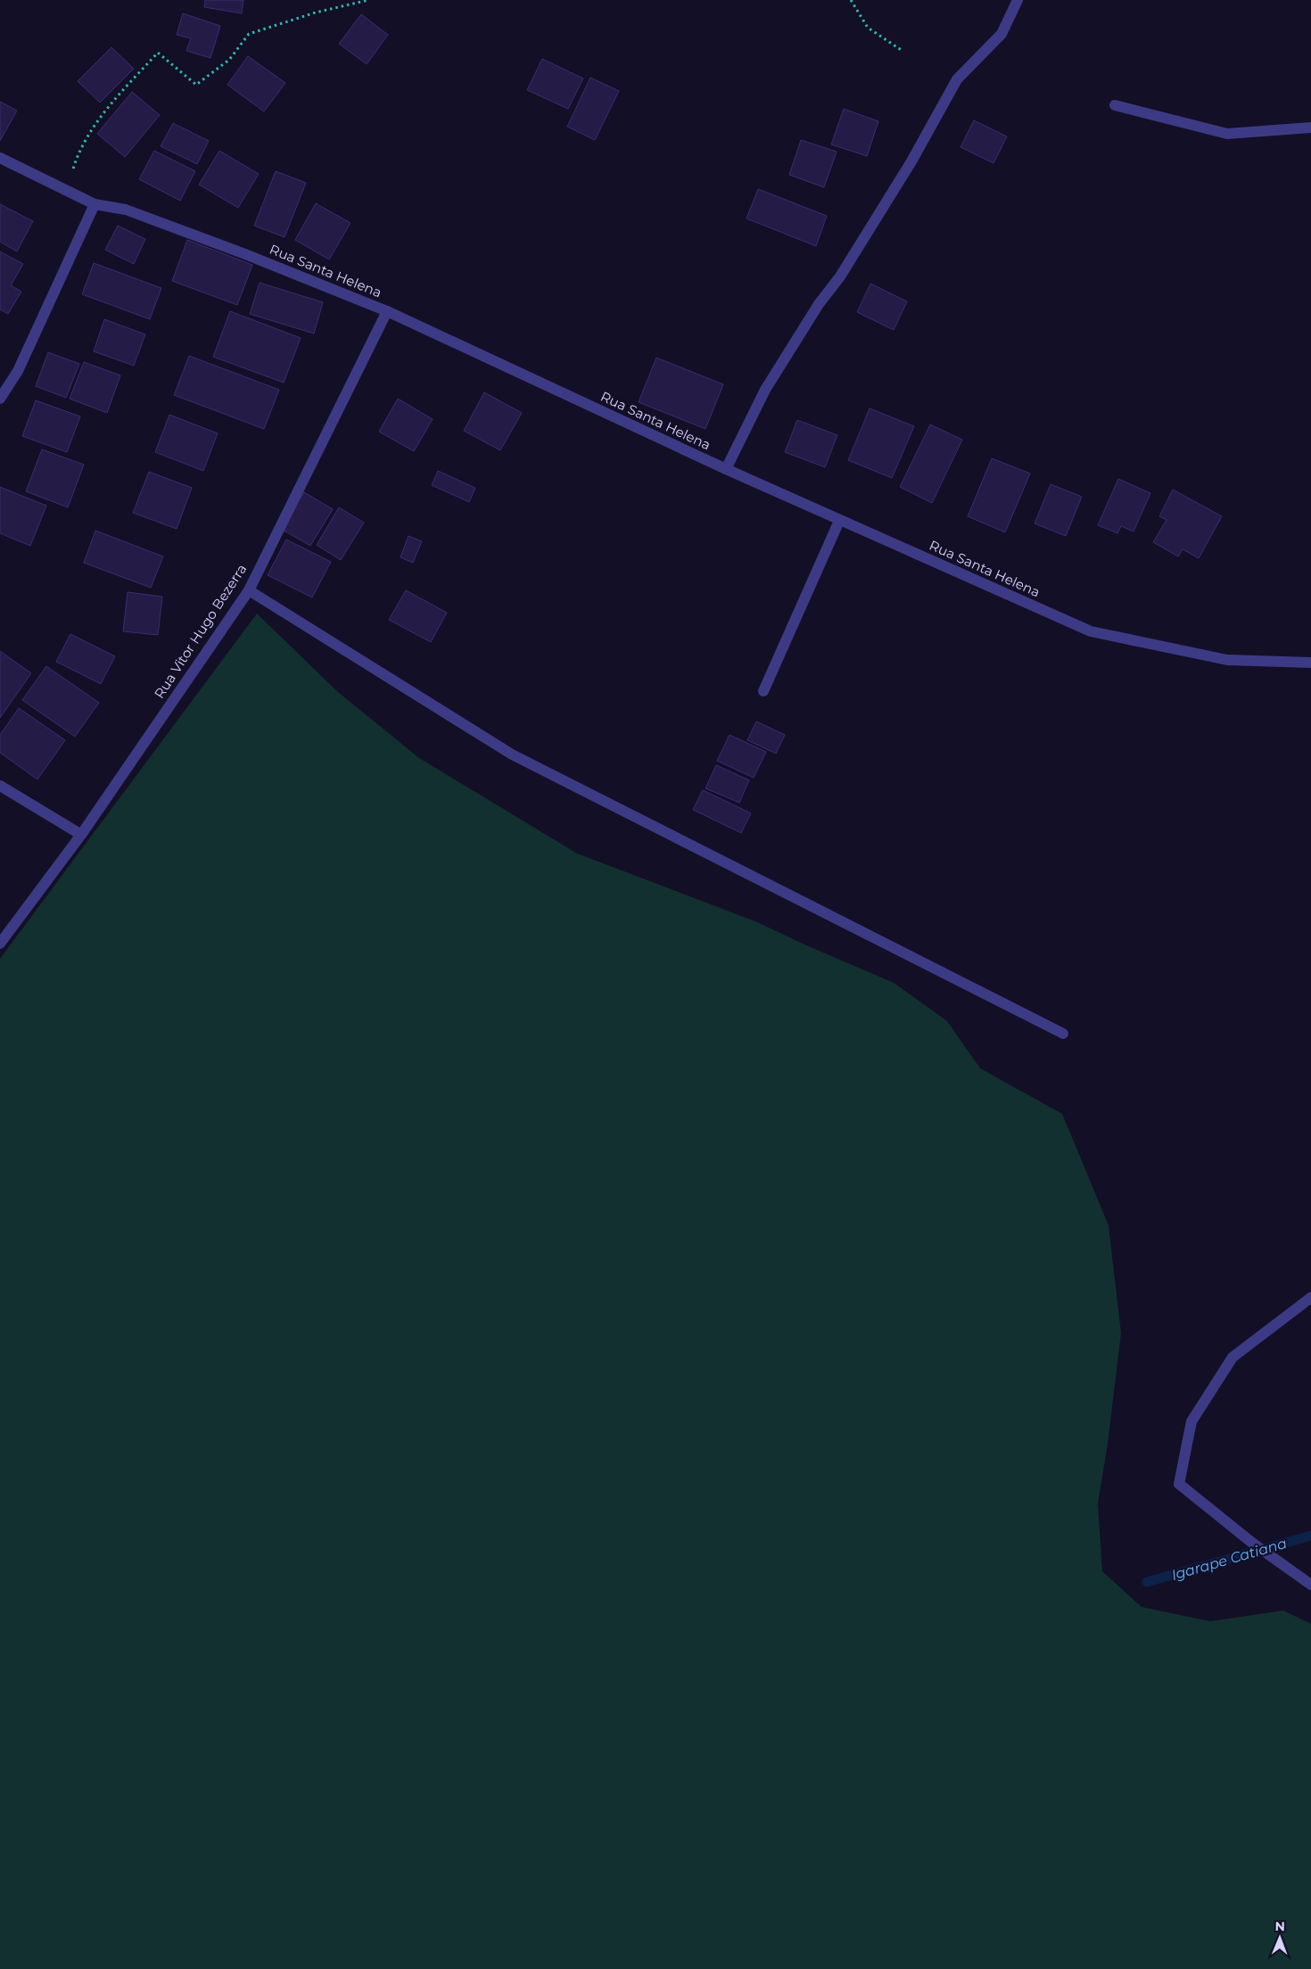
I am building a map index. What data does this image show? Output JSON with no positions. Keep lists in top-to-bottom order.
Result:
{
  "streets": {
    "street": ["Rua Santa Helena", "Rua Vitor Hugo Bezerra"]
  },
  "crossings": [
    ["Rua Santa Helena", "Rua Vitor Hugo Bezerra"]
  ],
  "water": ["Igarape Catiana"],
  "north": "top"
}
